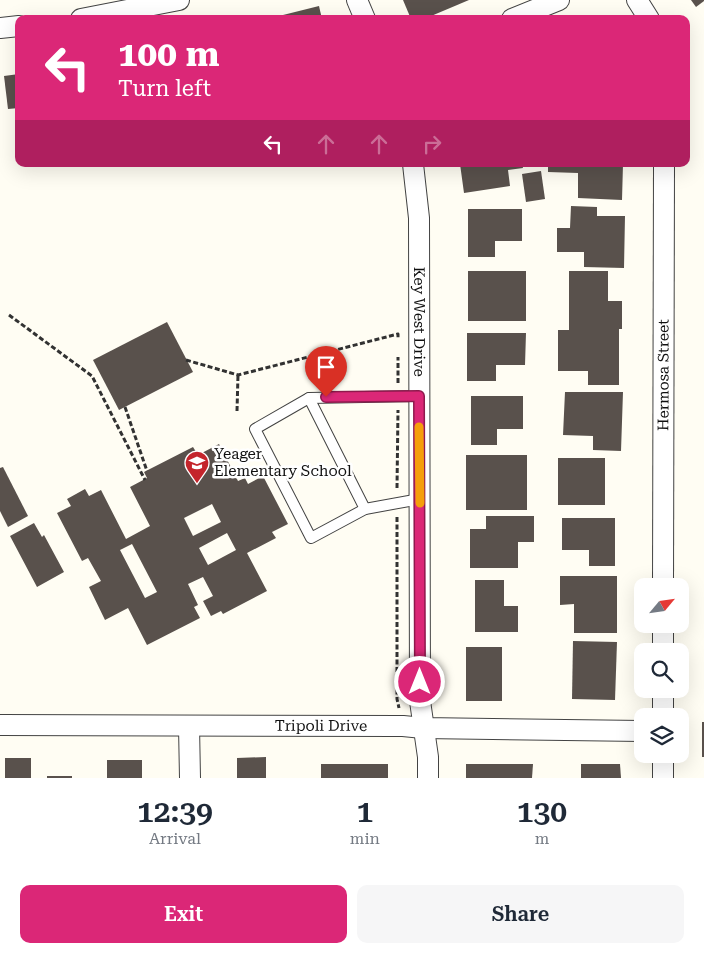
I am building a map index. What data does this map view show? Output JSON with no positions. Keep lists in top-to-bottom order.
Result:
{
  "streets": {
    "street": ["Key West Drive", "Hermosa Street", "Tripoli Drive"]
  },
  "crossings": [
    ["Key West Drive", "Tripoli Drive"]
  ],
  "places": {
    "school or university": ["Yeager Elementary School"]
  },
  "north": "top right",
  "page": {
    "turn": ["100 m", "Turn left"],
    "eta": [
      "12:39",
      "Arrival",
      "1",
      "min",
      "130",
      "m"
    ],
    "buttons": ["Exit", "Share"]
  }
}
